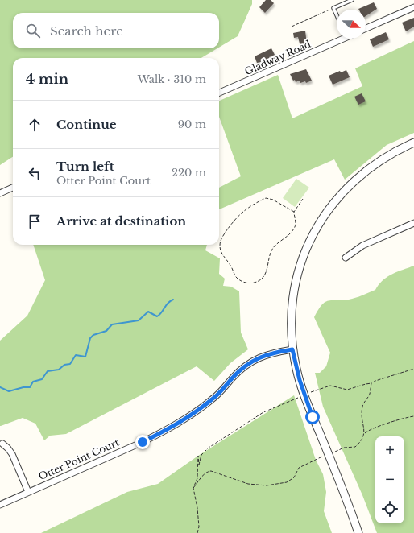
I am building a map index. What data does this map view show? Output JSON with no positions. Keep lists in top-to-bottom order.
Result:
{
  "streets": {
    "street": ["Gladway Road", "Otter Point Court"]
  },
  "north": "right",
  "page": {
    "search": "Search here",
    "heading": ["4 min", "Walk · 310 m"],
    "list": [
      ["Continue", "90 m"],
      ["Turn left", "Otter Point Court", "220 m"],
      "Arrive at destination"
    ],
    "map_buttons": ["+", "−"]
  }
}
